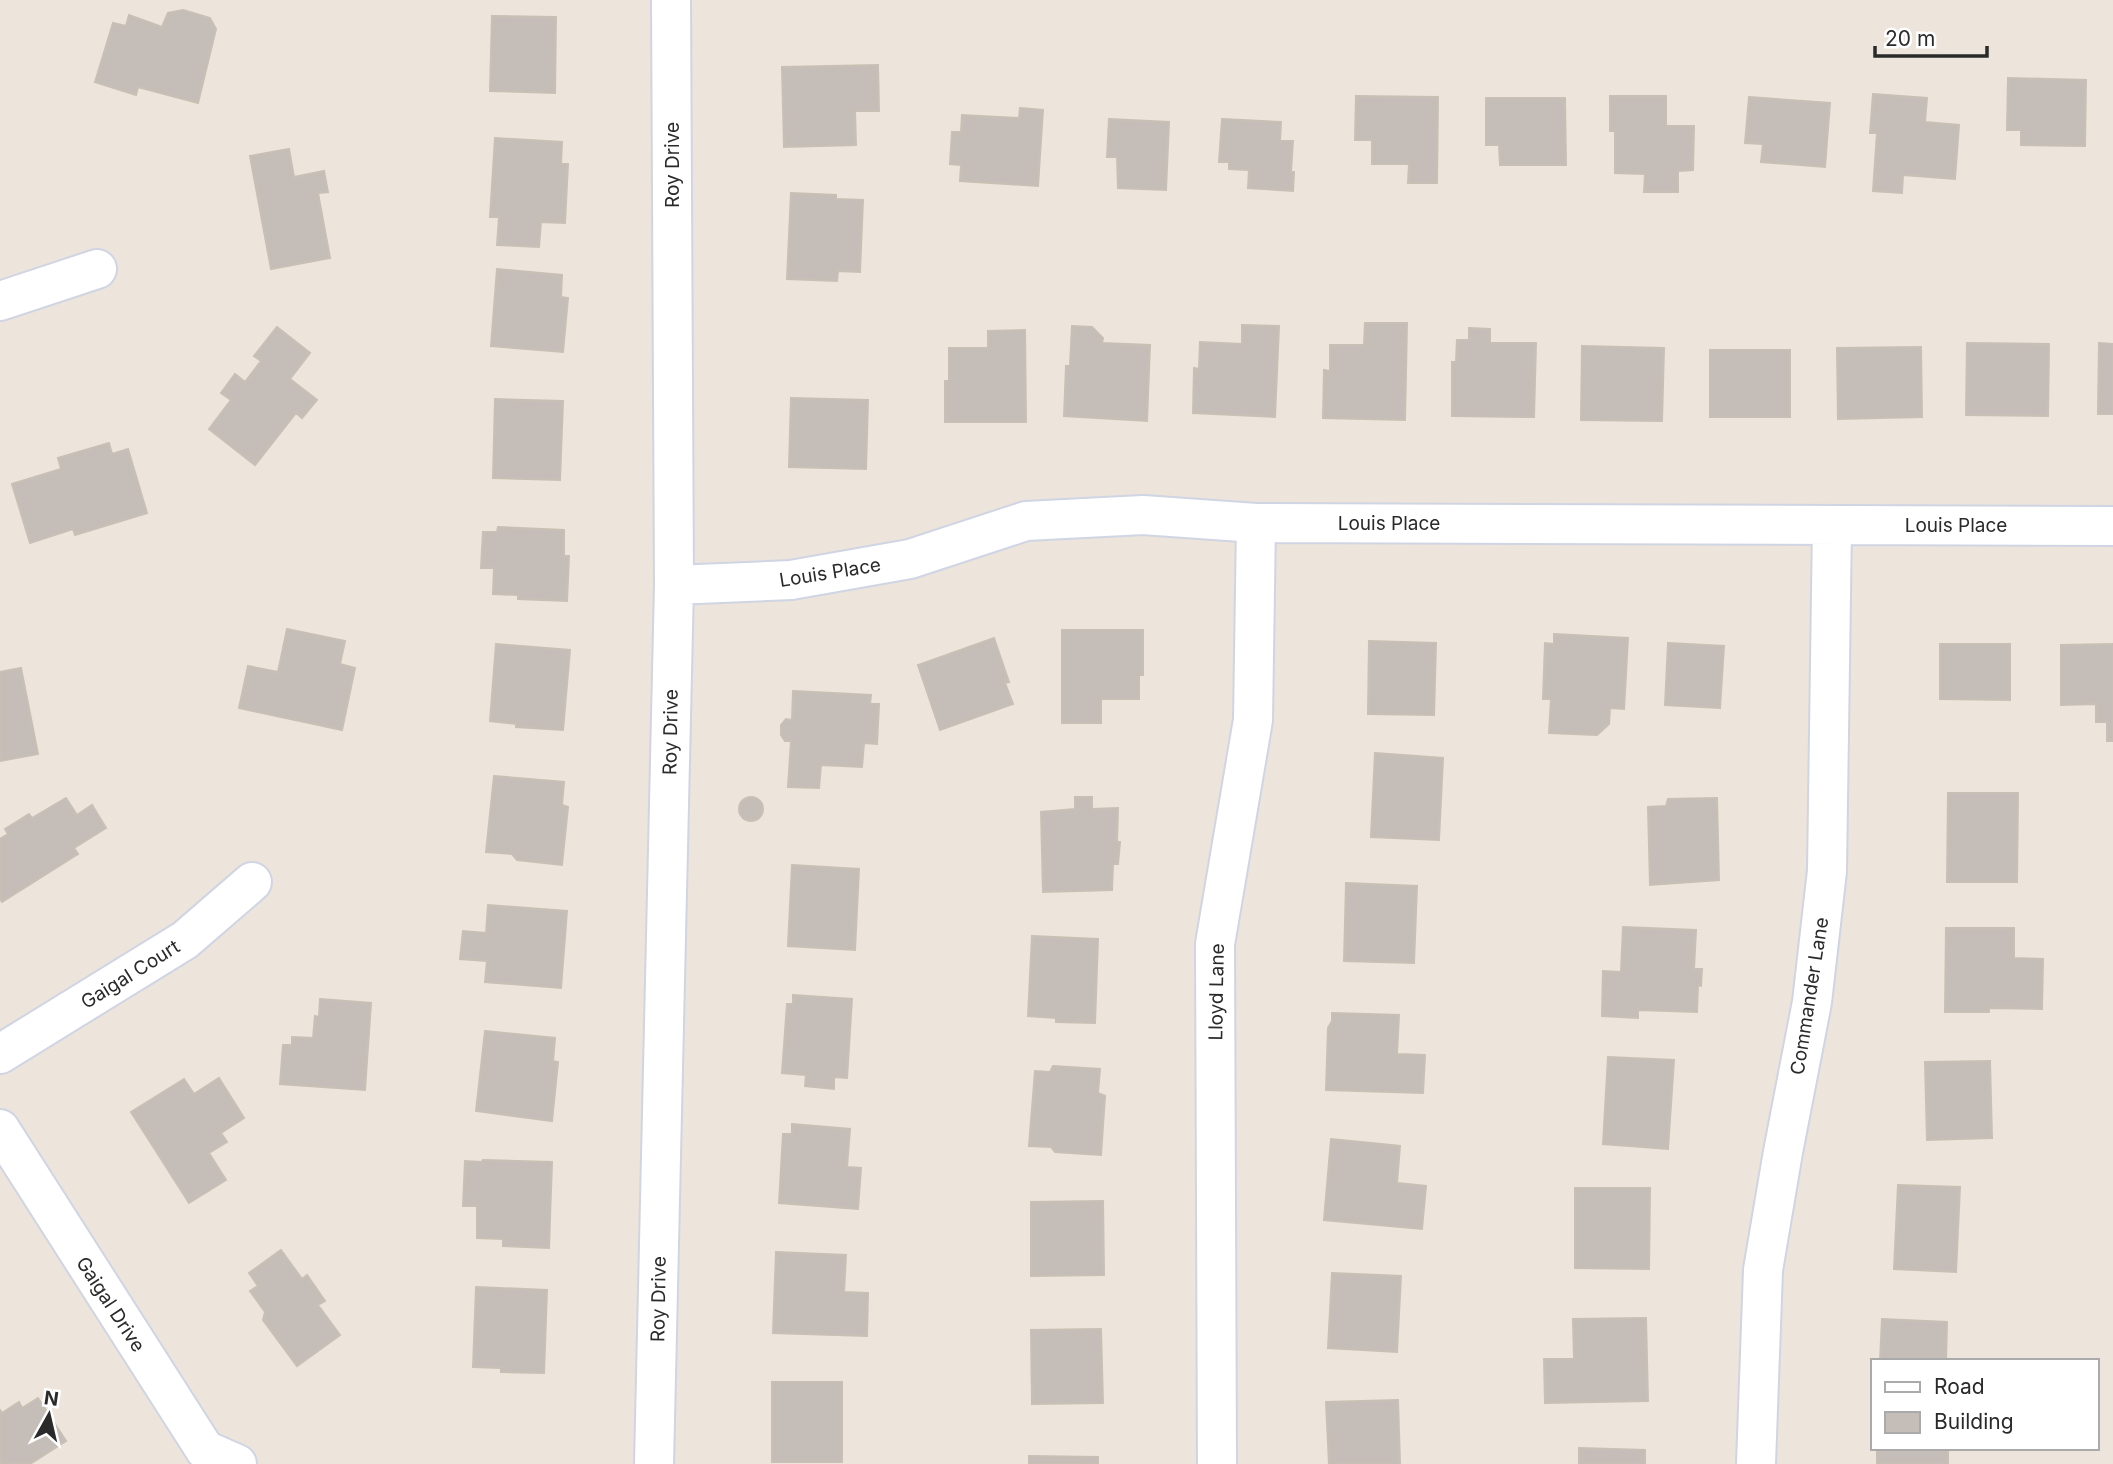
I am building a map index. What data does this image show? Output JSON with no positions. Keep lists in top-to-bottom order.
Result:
{
  "streets": {
    "street": [
      "Roy Drive",
      "Louis Place",
      "Gaigal Court",
      "Lloyd Lane",
      "Commander Lane",
      "Gaigal Drive"
    ]
  },
  "crossings": [
    ["Roy Drive", "Louis Place"],
    ["Louis Place", "Lloyd Lane"],
    ["Louis Place", "Commander Lane"]
  ],
  "legend": ["Road", "Building"],
  "scale_bar": "20 m",
  "north": "top"
}
